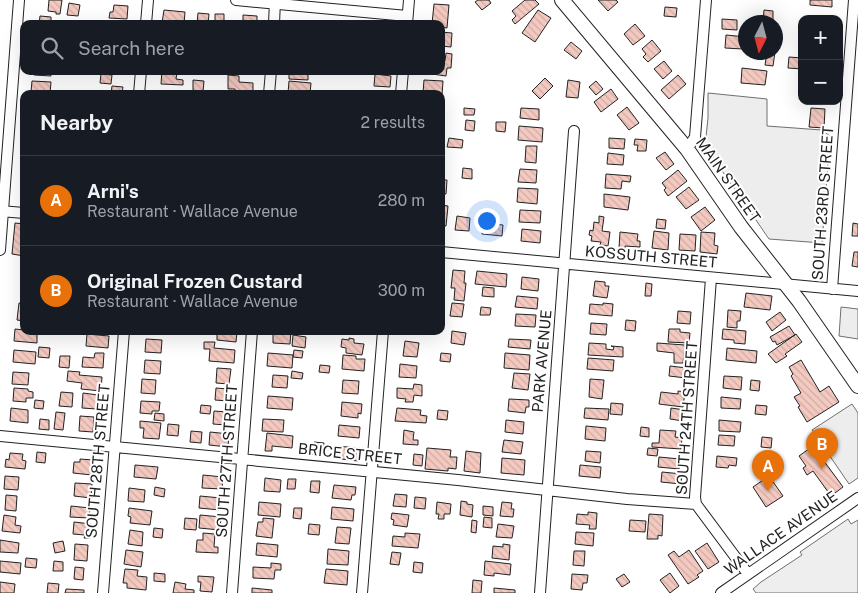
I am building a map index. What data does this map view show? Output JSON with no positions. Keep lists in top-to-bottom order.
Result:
{
  "streets": {
    "main road": ["MAIN STREET"],
    "street": [
      "SOUTH 23RD STREET",
      "KOSSUTH STREET",
      "PARK AVENUE",
      "SOUTH 24TH STREET",
      "BRICE STREET",
      "SOUTH 28TH STREET",
      "SOUTH 27TH STREET",
      "WALLACE AVENUE"
    ]
  },
  "crossings": [
    ["MAIN STREET", "KOSSUTH STREET"],
    ["SOUTH 23RD STREET", "KOSSUTH STREET"],
    ["KOSSUTH STREET", "PARK AVENUE"],
    ["KOSSUTH STREET", "SOUTH 24TH STREET"],
    ["PARK AVENUE", "BRICE STREET"],
    ["SOUTH 24TH STREET", "BRICE STREET"],
    ["SOUTH 24TH STREET", "WALLACE AVENUE"],
    ["BRICE STREET", "SOUTH 28TH STREET"],
    ["BRICE STREET", "SOUTH 27TH STREET"]
  ],
  "north": "bottom",
  "page": {
    "map_buttons": ["+", "−"],
    "search": "Search here",
    "heading": ["Nearby", "2 results"],
    "list": [
      {
        "mark": "A",
        "name": "Arni's",
        "note": "Restaurant · Wallace Avenue",
        "value": "280 m"
      },
      {
        "mark": "B",
        "name": "Original Frozen Custard",
        "note": "Restaurant · Wallace Avenue",
        "value": "300 m"
      }
    ],
    "pins": ["B", "A"]
  }
}
